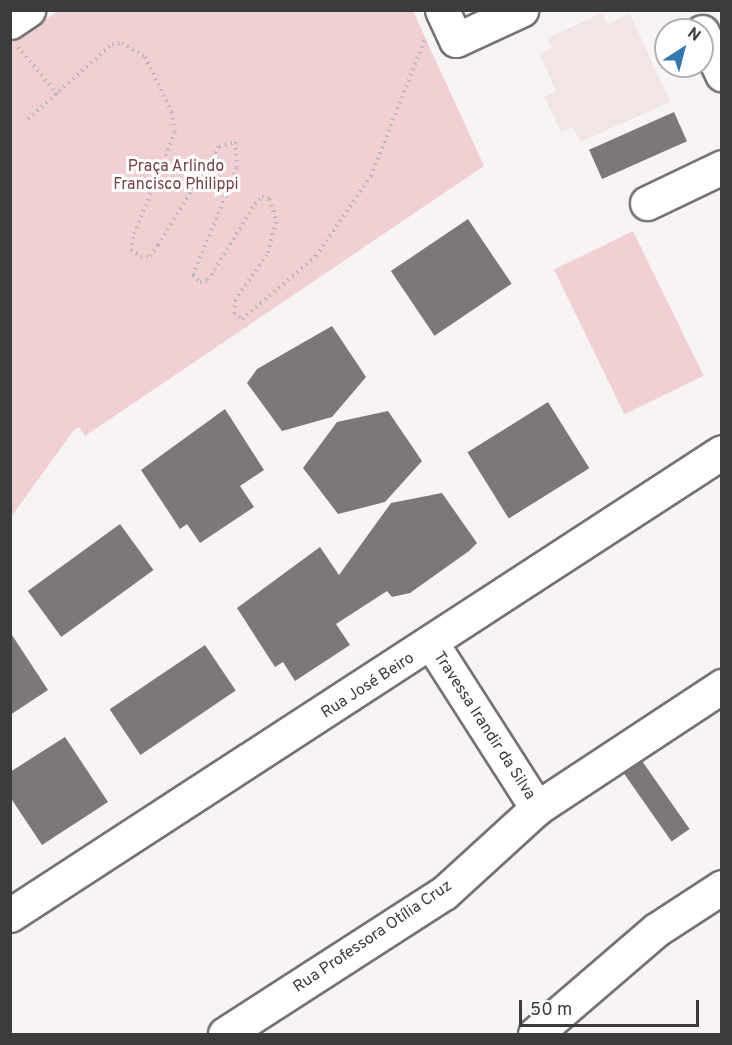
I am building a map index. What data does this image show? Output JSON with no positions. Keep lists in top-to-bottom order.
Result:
{
  "streets": {
    "street": ["Rua José Beiro", "Travessa Irandir da Silva", "Rua Professora Otília Cruz"]
  },
  "crossings": [
    ["Rua José Beiro", "Travessa Irandir da Silva"],
    ["Travessa Irandir da Silva", "Rua Professora Otília Cruz"]
  ],
  "parks": ["Praça Arlindo Francisco Philippi"],
  "scale_bar": "50 m",
  "north": "top right"
}
